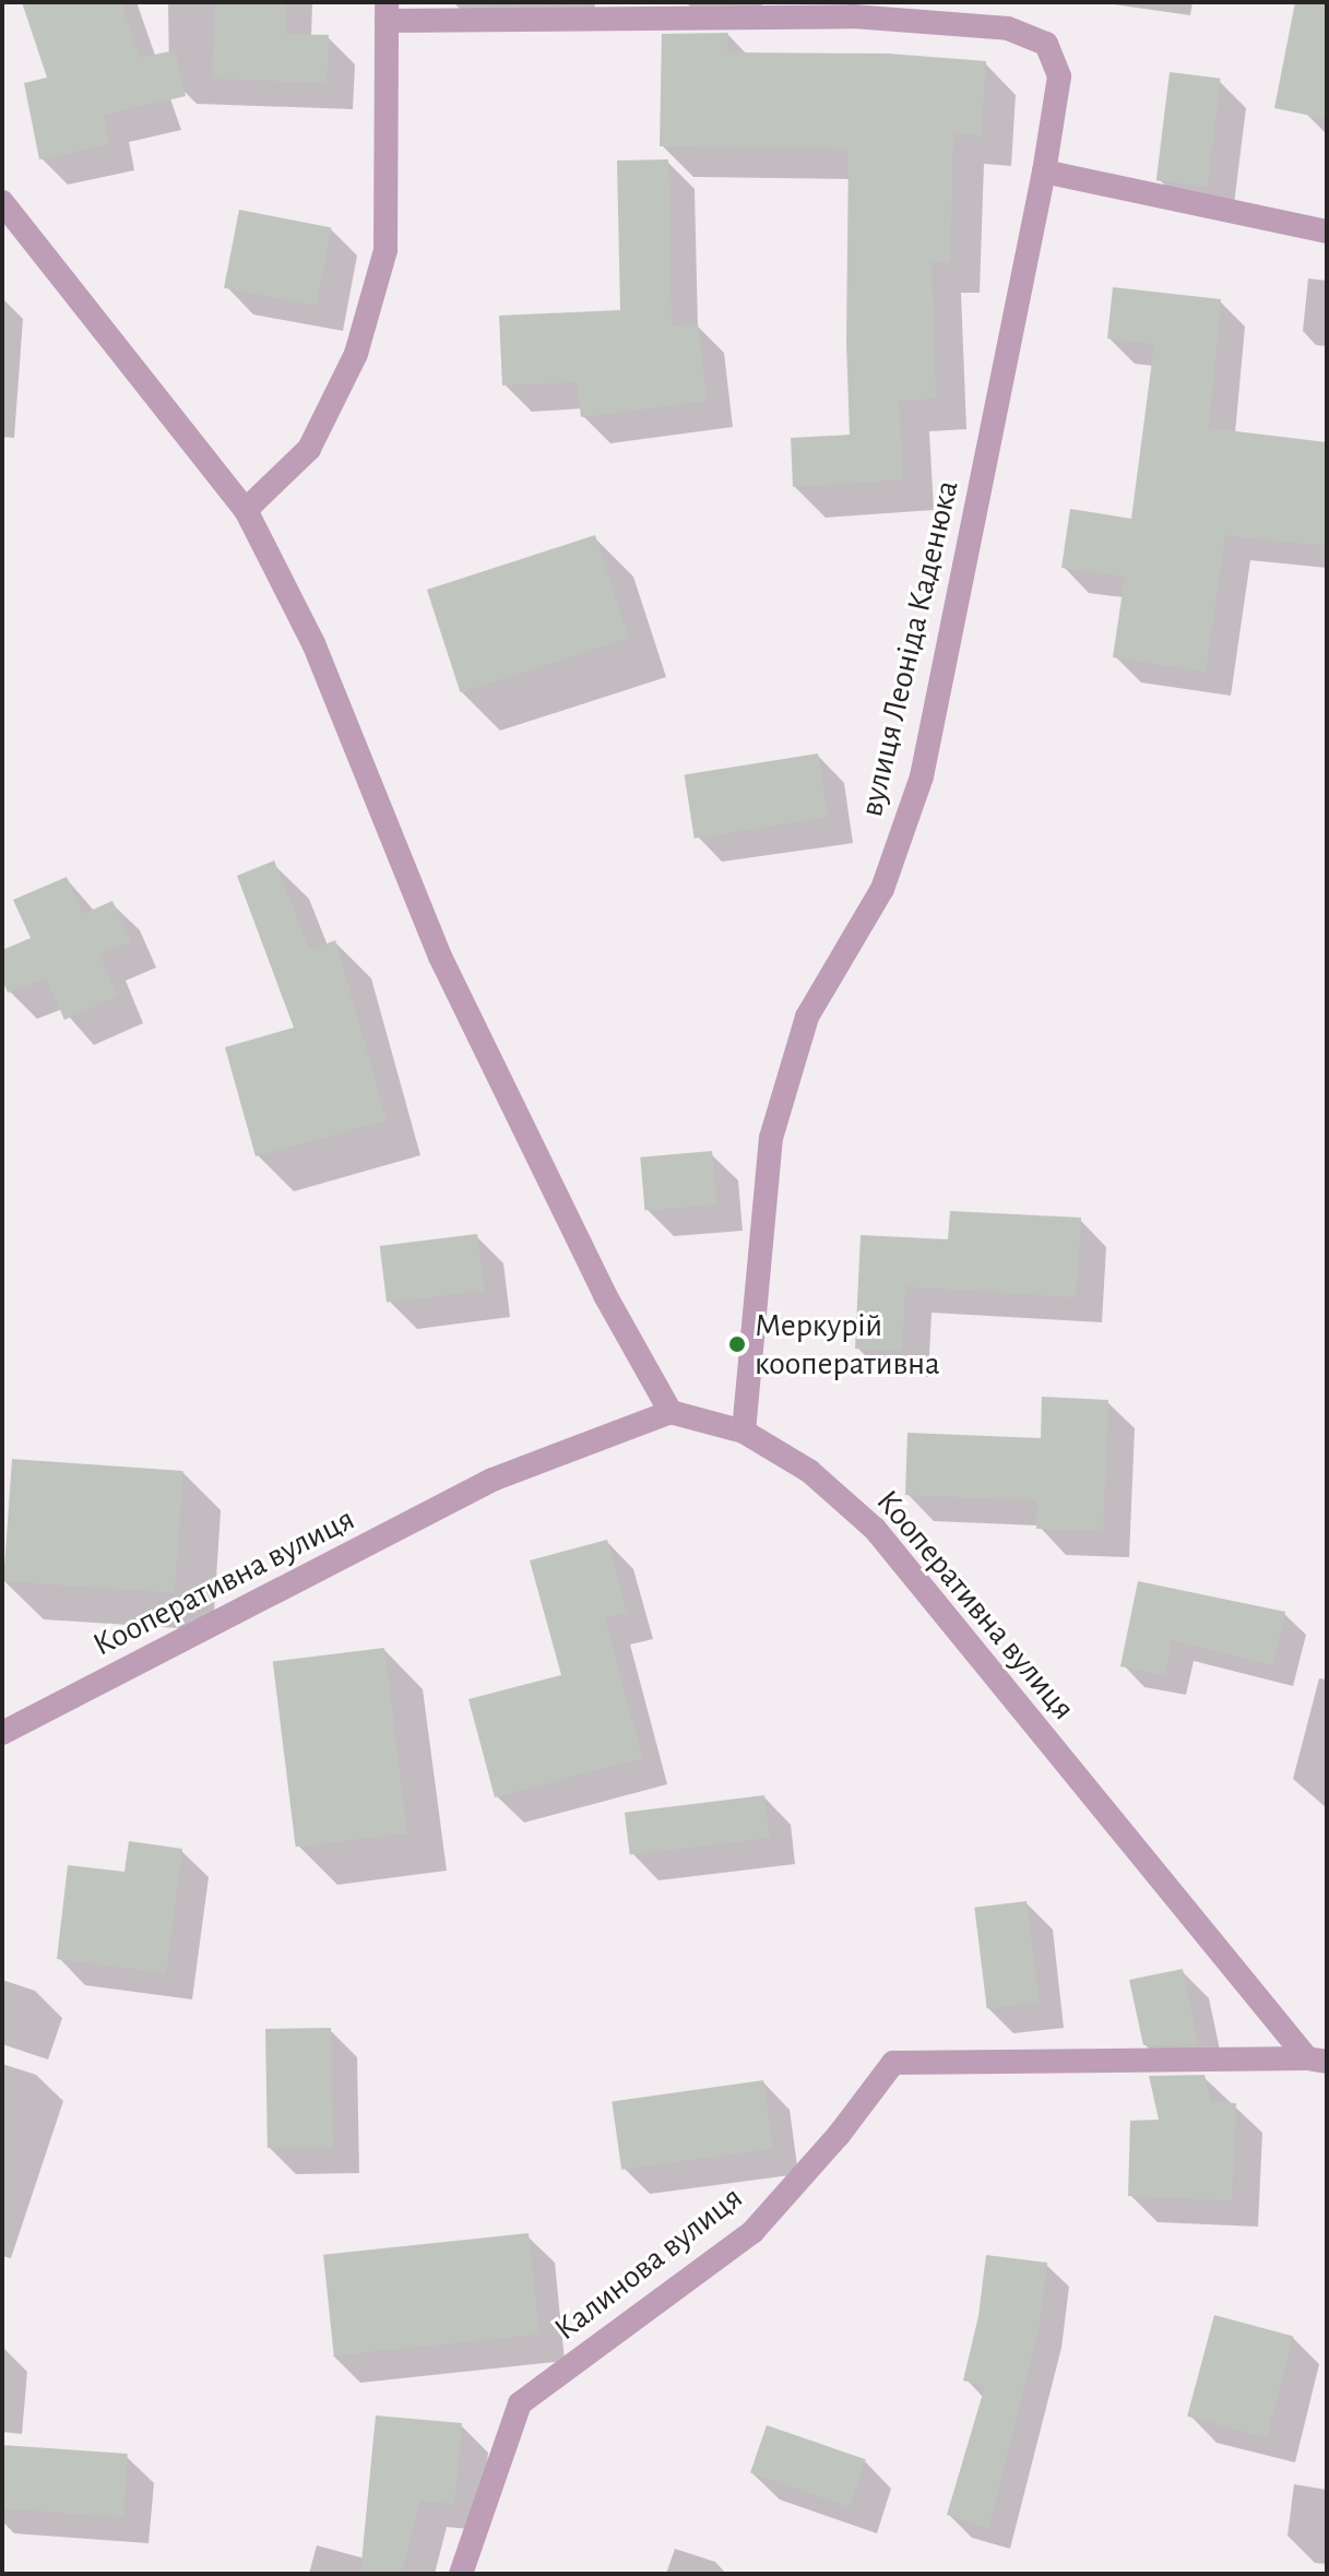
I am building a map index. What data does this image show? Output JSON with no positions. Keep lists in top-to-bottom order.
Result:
{
  "streets": {
    "street": ["вулиця Леоніда Каденюка", "Кооперативна вулиця", "Калинова вулиця"]
  },
  "crossings": [
    ["вулиця Леоніда Каденюка", "Кооперативна вулиця"],
    ["Кооперативна вулиця", "Калинова вулиця"]
  ],
  "places": ["Меркурій кооперативна"]
}
